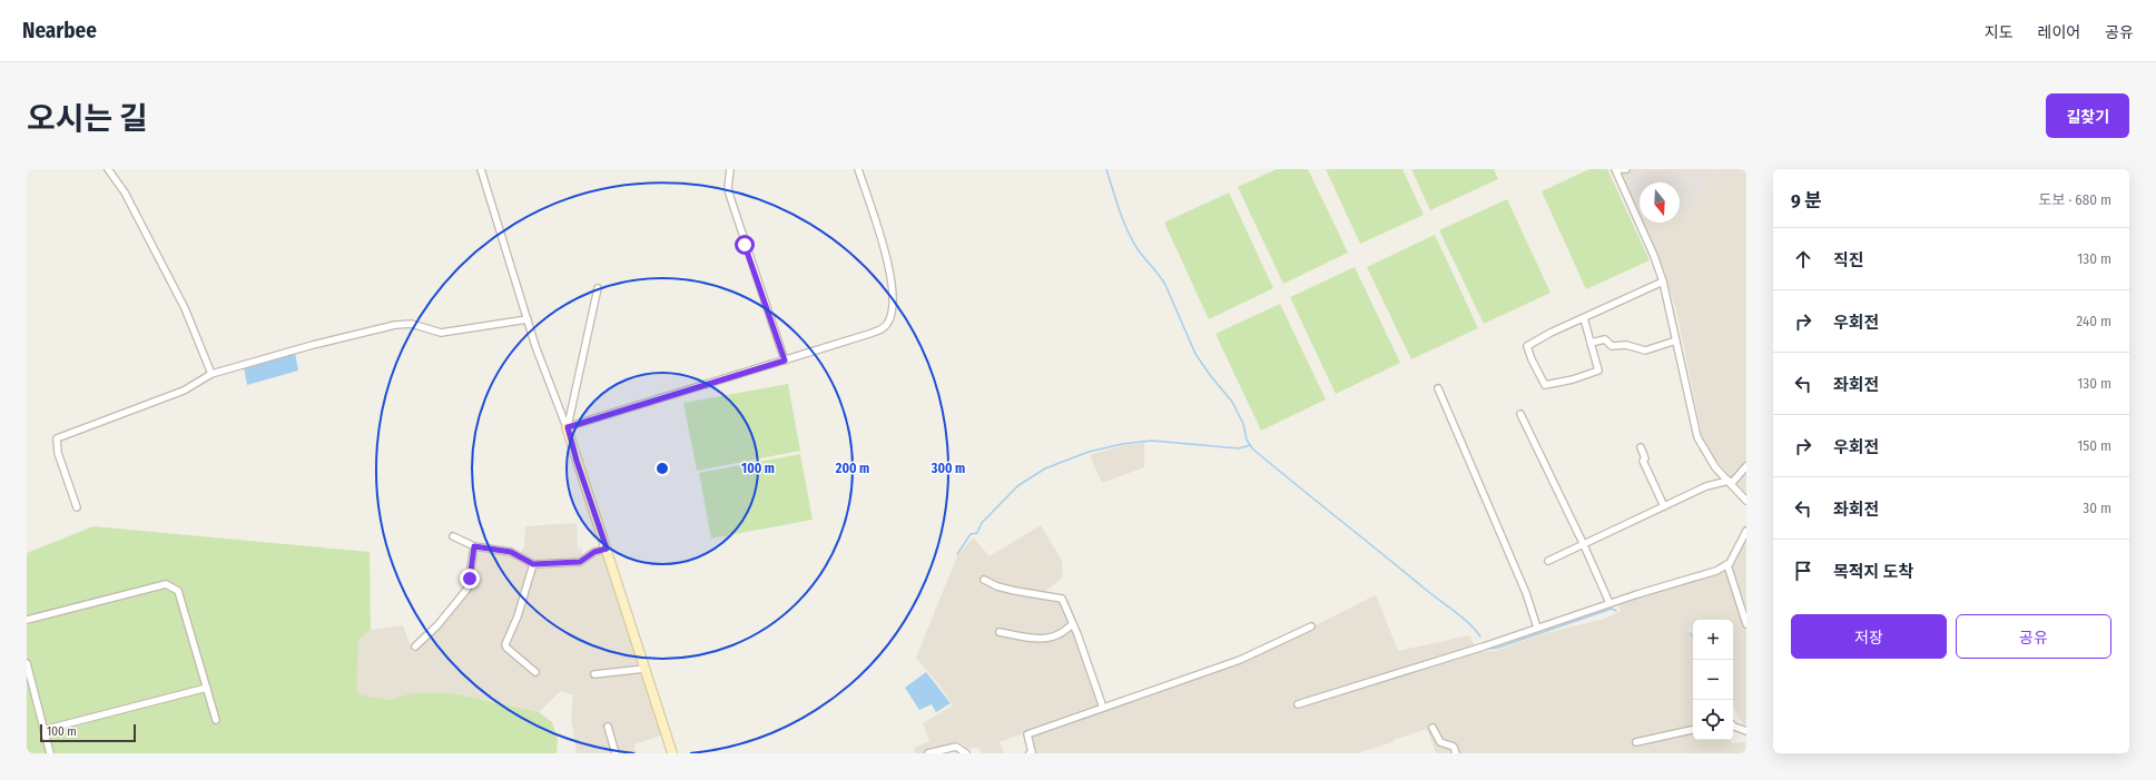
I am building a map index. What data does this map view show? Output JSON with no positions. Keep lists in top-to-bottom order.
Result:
{
  "scale_bar": "100 m",
  "north": "bottom",
  "page": {
    "header": "Nearbee",
    "nav": ["지도", "레이어", "공유"],
    "title": "오시는 길",
    "buttons": [
      "길찾기",
      ["저장", "공유"]
    ],
    "heading": ["9 분", "도보 · 680 m"],
    "list": [
      ["직진", "130 m"],
      ["우회전", "240 m"],
      ["좌회전", "130 m"],
      ["우회전", "150 m"],
      ["좌회전", "30 m"],
      "목적지 도착"
    ],
    "map_buttons": ["+", "−"],
    "scale": "100 m"
  },
  "rings": ["100 m", "200 m", "300 m"]
}
